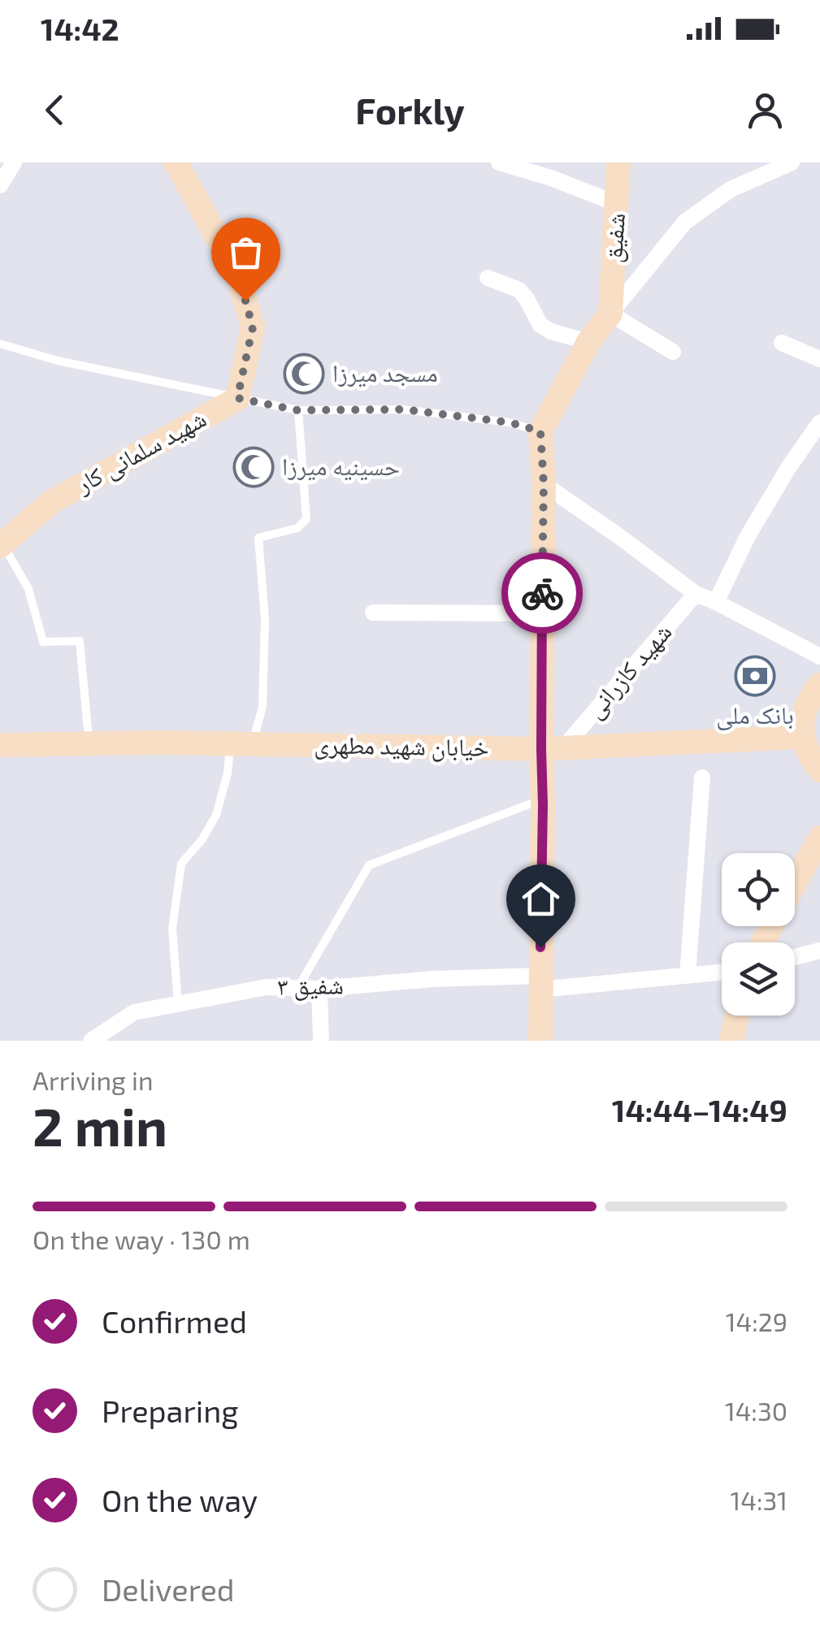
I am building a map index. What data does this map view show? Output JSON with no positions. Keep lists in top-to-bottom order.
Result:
{
  "streets": {
    "main road": ["شفیق", "شهید سلمانی کار", "خیابان شهید مطهری"],
    "street": ["شهید کازرانی", "شفیق ۳"]
  },
  "crossings": [
    ["شهید کازرانی", "خیابان شهید مطهری"]
  ],
  "places": {
    "mosque": ["مسجد میرزا", "حسینیه میرزا"],
    "bank": ["بانک ملی"]
  },
  "page": {
    "status": "14:42",
    "header": "Forkly",
    "heading": ["2 min", "Arriving in", "14:44–14:49"],
    "bar": "On the way · 130 m",
    "list": [
      ["Confirmed", "14:29"],
      ["Preparing", "14:30"],
      ["On the way", "14:31"],
      "Delivered"
    ]
  }
}
